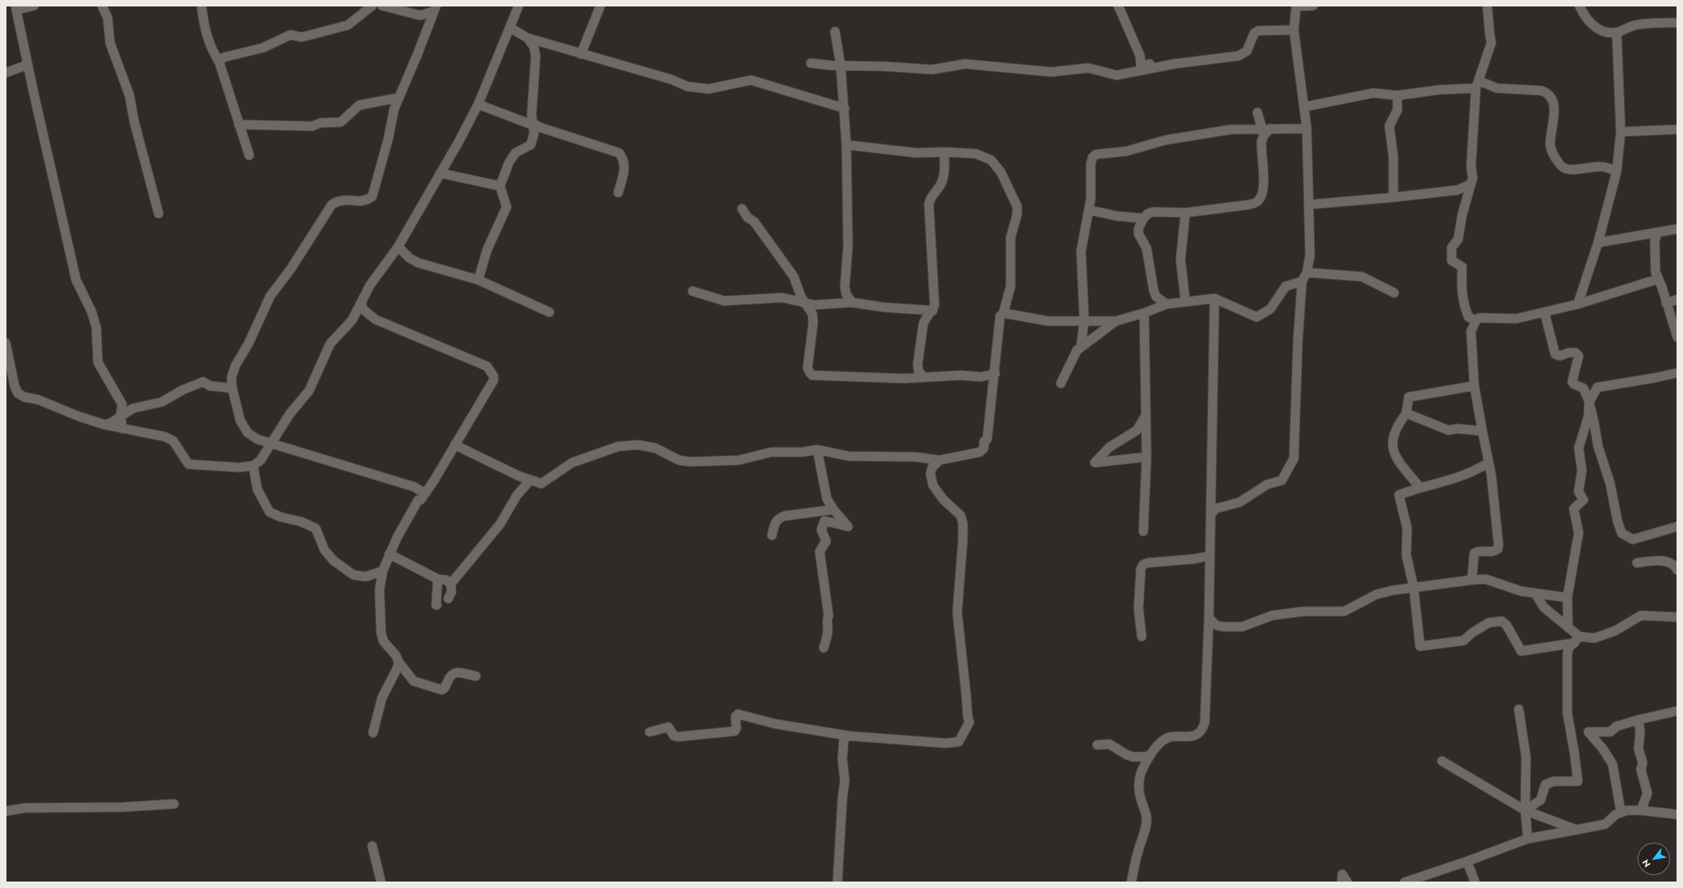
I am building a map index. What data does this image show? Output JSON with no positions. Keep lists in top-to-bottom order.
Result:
{
  "north": "bottom left"
}
